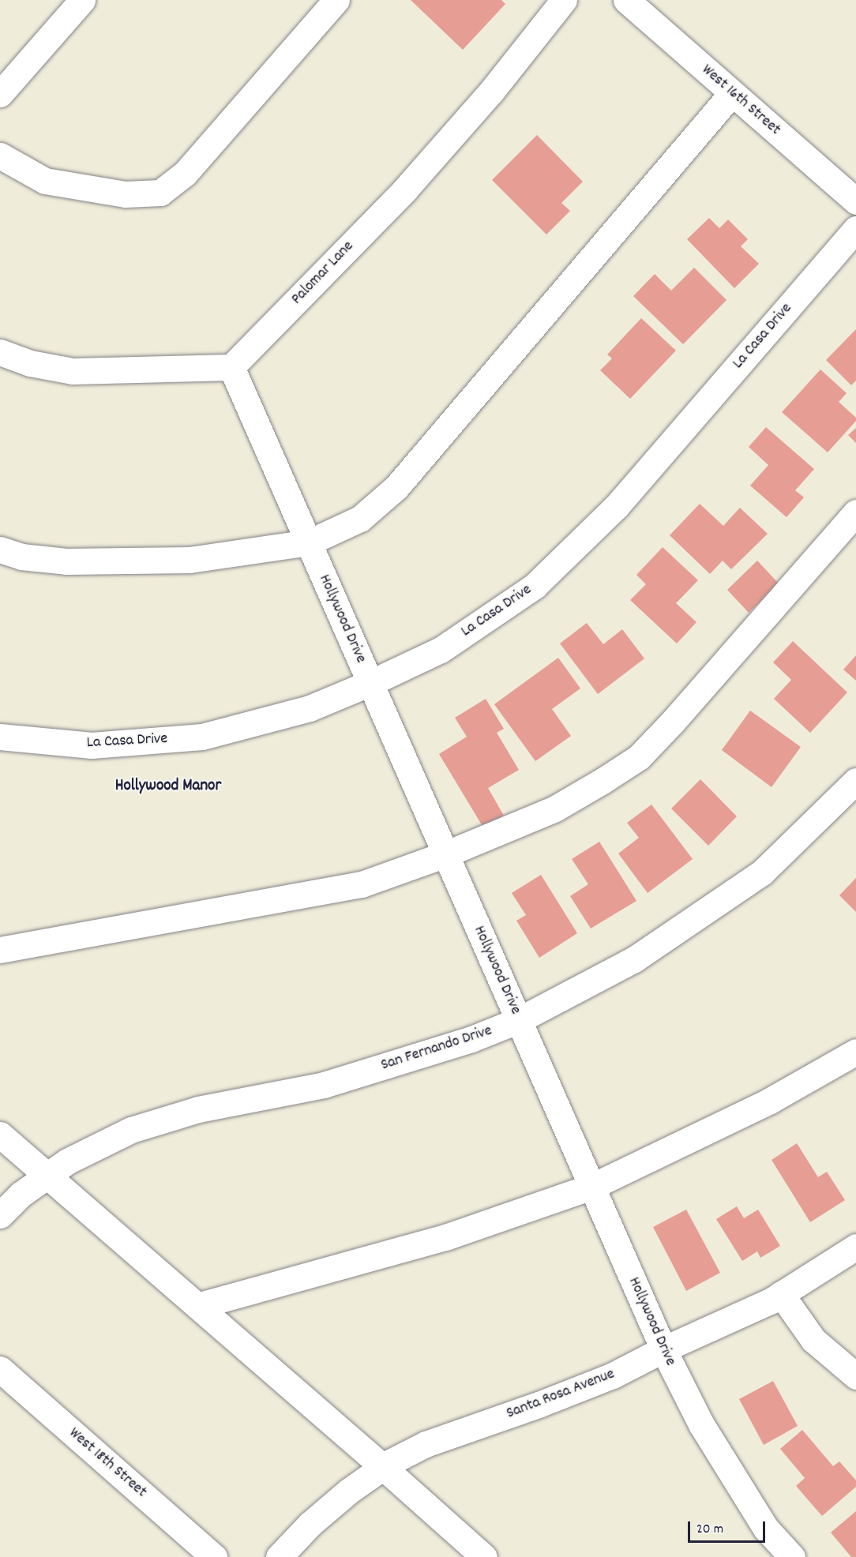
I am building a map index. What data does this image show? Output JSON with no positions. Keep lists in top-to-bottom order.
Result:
{
  "streets": {
    "street": [
      "West 16th Street",
      "Palomar Lane",
      "La Casa Drive",
      "Hollywood Drive",
      "San Fernando Drive",
      "Santa Rosa Avenue",
      "West 18th Street"
    ]
  },
  "crossings": [
    ["Palomar Lane", "Hollywood Drive"],
    ["La Casa Drive", "Hollywood Drive"],
    ["Hollywood Drive", "San Fernando Drive"],
    ["Hollywood Drive", "Santa Rosa Avenue"]
  ],
  "districts": ["Hollywood Manor"],
  "scale_bar": "20 m"
}
